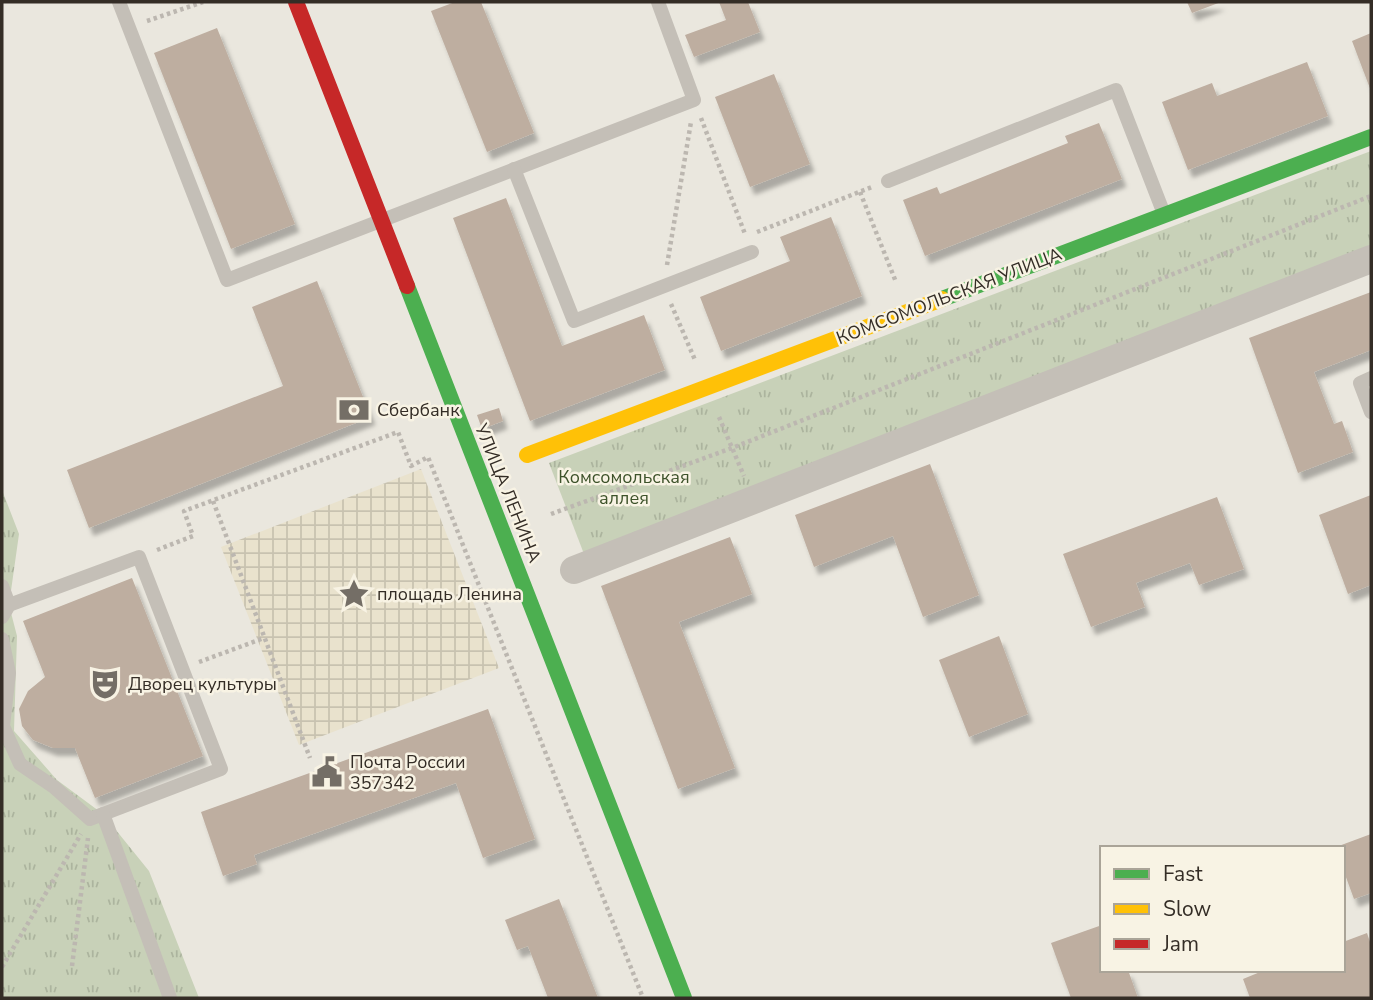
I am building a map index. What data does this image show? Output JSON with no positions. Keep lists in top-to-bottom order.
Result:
{
  "streets": {
    "street": ["КОМСОМОЛЬСКАЯ УЛИЦА", "УЛИЦА ЛЕНИНА"]
  },
  "parks": ["Комсомольская аллея"],
  "places": {
    "bank": ["Сбербанк"],
    "place": ["площадь Ленина"],
    "theatre": ["Дворец культуры"],
    "public building": ["Почта России 357342"]
  },
  "legend": ["Fast", "Slow", "Jam"]
}
